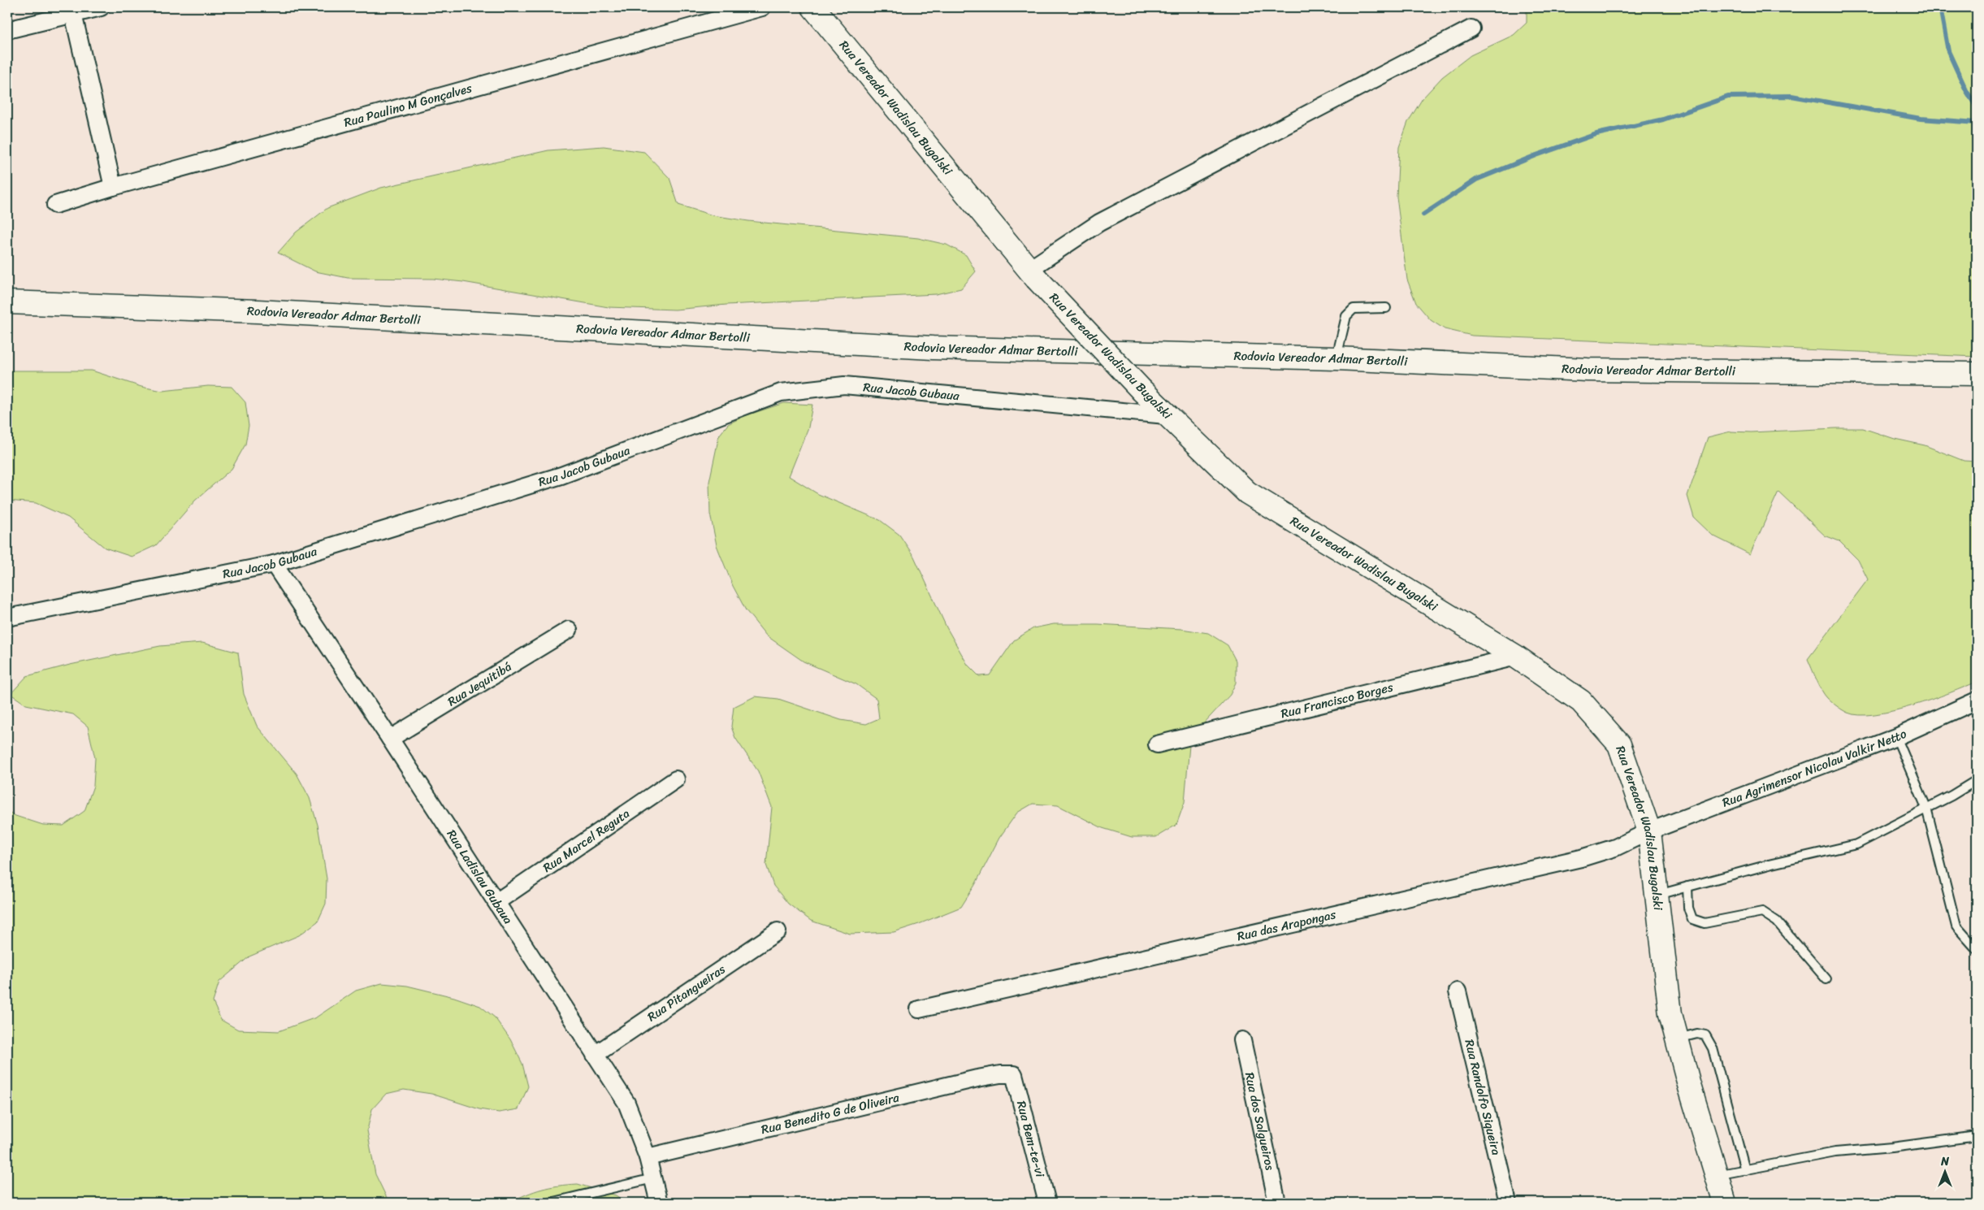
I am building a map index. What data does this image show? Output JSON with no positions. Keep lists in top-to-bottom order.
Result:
{
  "streets": {
    "main road": ["Rua Vereador Wadislau Bugalski", "Rodovia Vereador Admar Bertolli"],
    "street": [
      "Rua Paulino M Gonçalves",
      "Rua Jacob Gubaua",
      "Rua Jequitibá",
      "Rua Francisco Borges",
      "Rua Agrimensor Nicolau Valkir Netto",
      "Rua Marcel Reguta",
      "Rua Ladislau Gubaua",
      "Rua das Arapongas",
      "Rua Pitangueiras",
      "Rua Randolfo Siqueira",
      "Rua Benedito G de Oliveira",
      "Rua dos Salgueiros",
      "Rua Bem-te-vi"
    ]
  },
  "crossings": [
    ["Rua Vereador Wadislau Bugalski", "Rua Jacob Gubaua"],
    ["Rua Vereador Wadislau Bugalski", "Rua Francisco Borges"],
    ["Rua Vereador Wadislau Bugalski", "Rua Agrimensor Nicolau Valkir Netto"],
    ["Rua Vereador Wadislau Bugalski", "Rua das Arapongas"],
    ["Rua Jacob Gubaua", "Rua Ladislau Gubaua"],
    ["Rua Jequitibá", "Rua Ladislau Gubaua"],
    ["Rua Agrimensor Nicolau Valkir Netto", "Rua das Arapongas"],
    ["Rua Marcel Reguta", "Rua Ladislau Gubaua"],
    ["Rua Ladislau Gubaua", "Rua Pitangueiras"],
    ["Rua Ladislau Gubaua", "Rua Benedito G de Oliveira"],
    ["Rua Benedito G de Oliveira", "Rua Bem-te-vi"]
  ],
  "north": "top"
}
